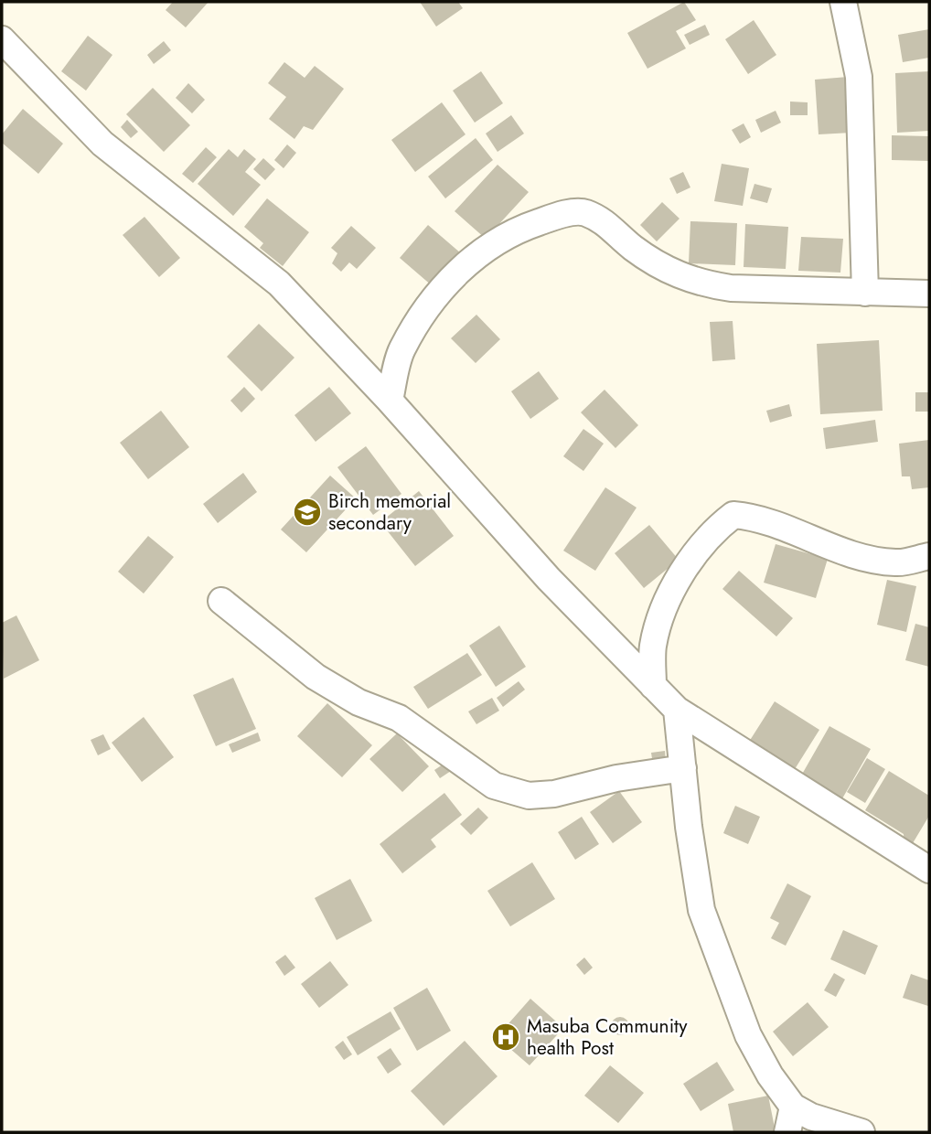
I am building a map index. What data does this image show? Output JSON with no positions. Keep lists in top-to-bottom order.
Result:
{
  "places": {
    "school or university": ["Birch memorial secondary"],
    "hospital": ["Masuba Community health Post"]
  }
}
